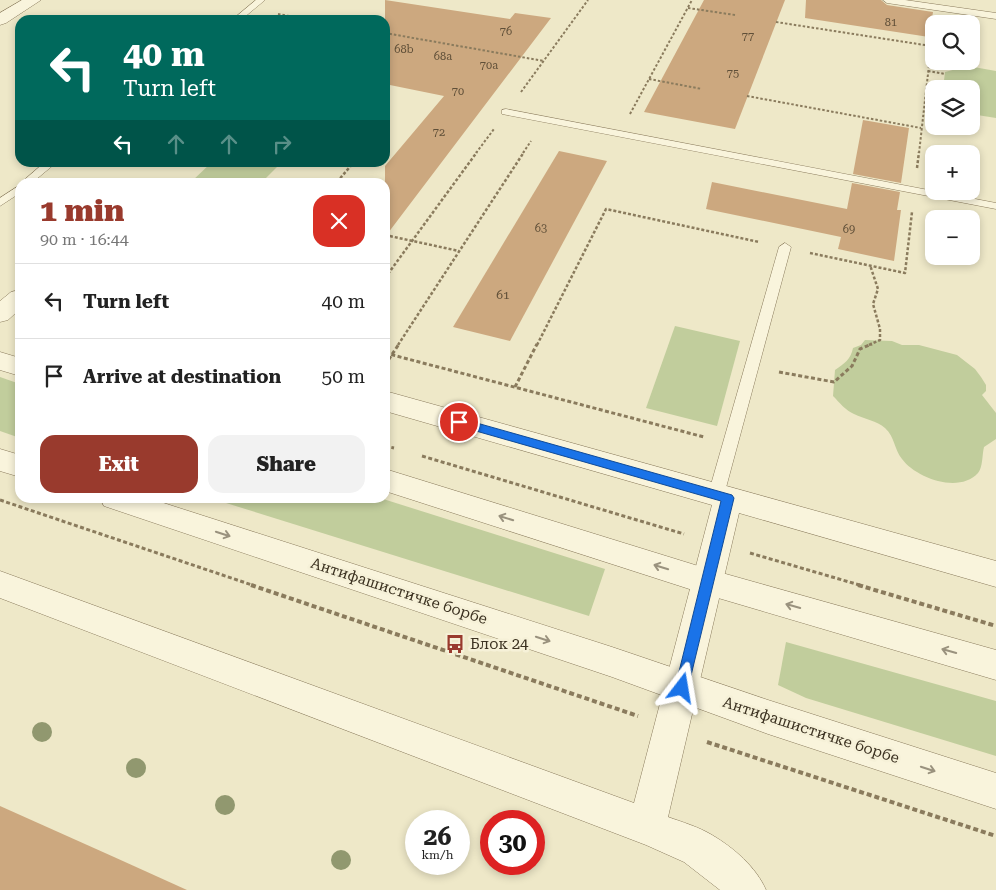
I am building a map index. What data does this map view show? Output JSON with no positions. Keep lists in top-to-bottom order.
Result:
{
  "streets": {
    "street": ["Антифашистичке борбе"]
  },
  "places": {
    "bus stop": ["Блок 24"]
  },
  "house_numbers": [
    "81",
    "76",
    "77",
    "68b",
    "68a",
    "70a",
    "75",
    "70",
    "72",
    "63",
    "69",
    "61"
  ],
  "page": {
    "map_buttons": ["+", "−"],
    "turn": ["40 m", "Turn left"],
    "heading": ["1 min", "90 m · 16:44"],
    "list": [
      {
        "name": "Turn left",
        "value": "40 m"
      },
      {
        "name": "Arrive at destination",
        "value": "50 m"
      }
    ],
    "buttons": ["Exit", "Share"],
    "speed": "26 km/h",
    "limit": "30"
  }
}
